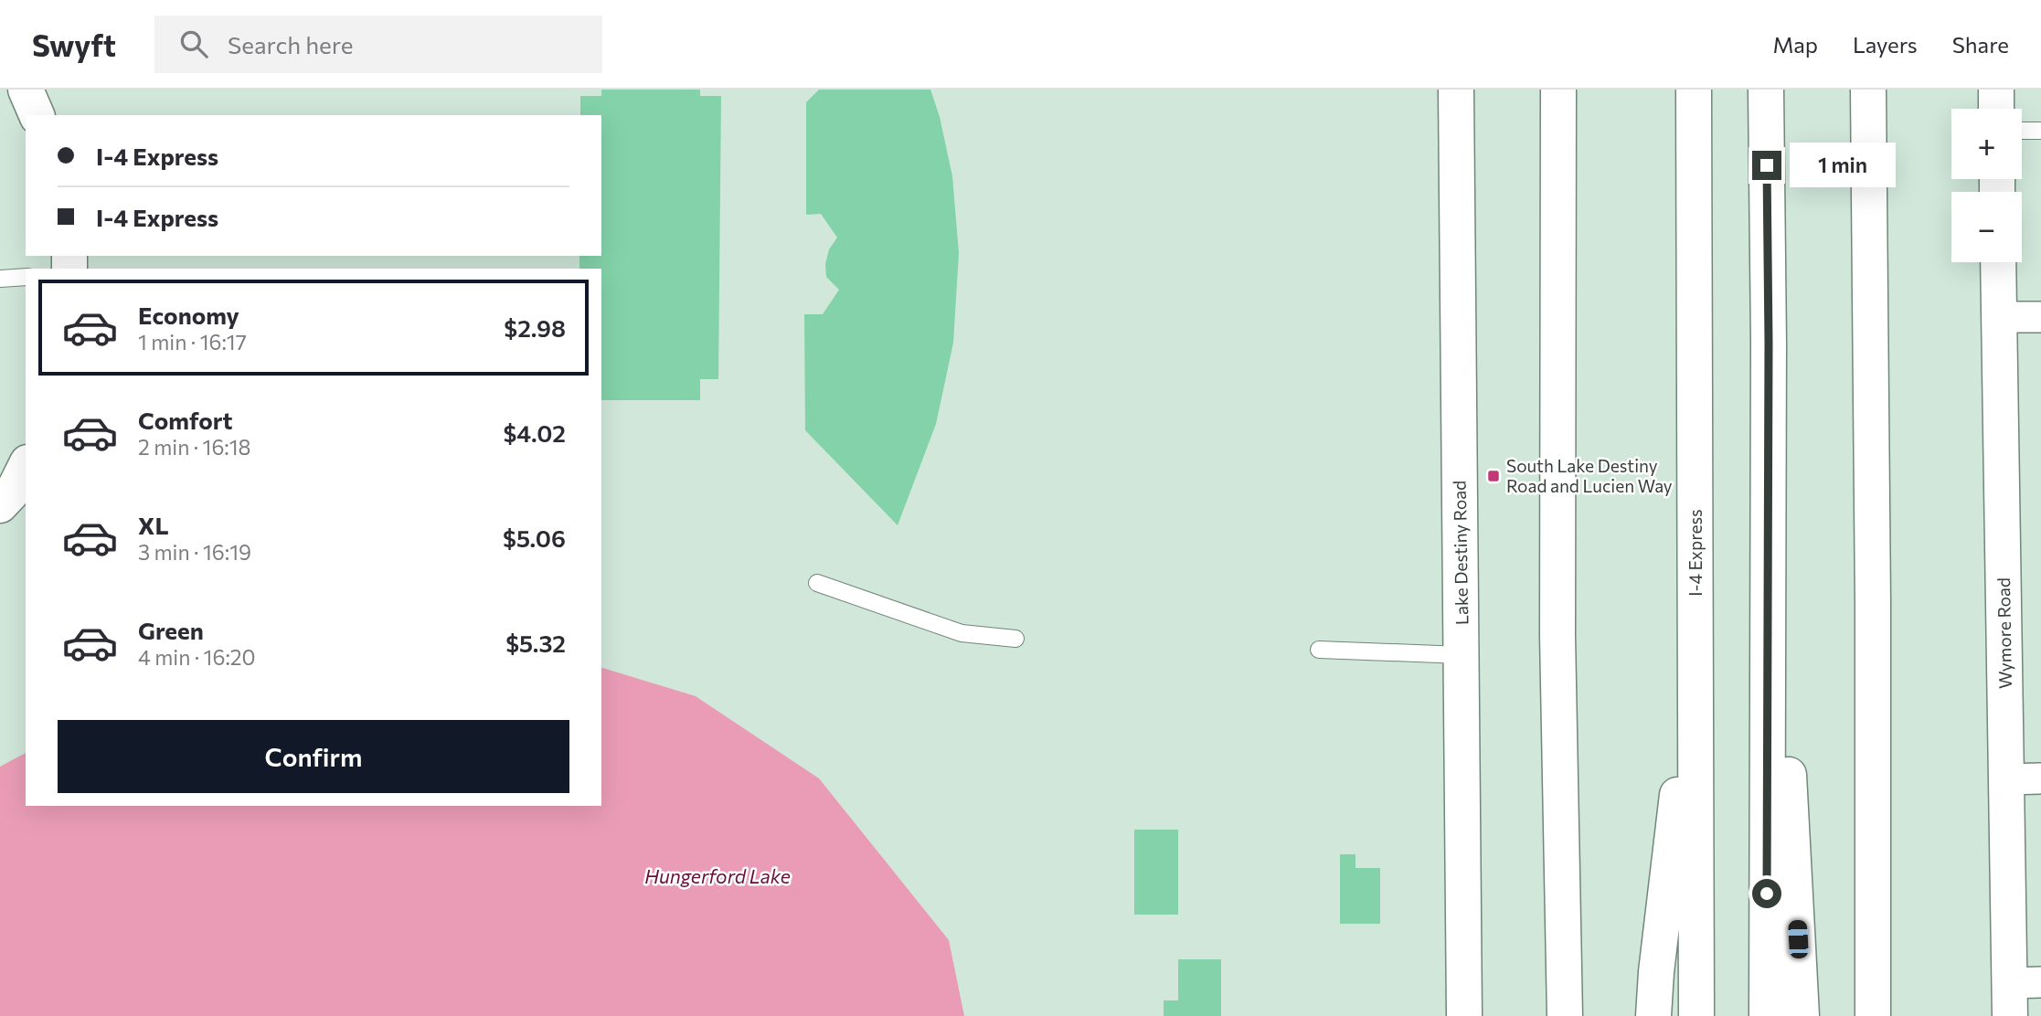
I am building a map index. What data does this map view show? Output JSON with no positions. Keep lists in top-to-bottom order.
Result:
{
  "streets": {
    "main road": ["Lake Destiny Road", "I-4 Express", "Wymore Road"]
  },
  "water": ["Hungerford Lake"],
  "places": {
    "transit": ["South Lake Destiny Road and Lucien Way"]
  },
  "page": {
    "header": "Swyft",
    "search": "Search here",
    "nav": ["Map", "Layers", "Share"],
    "map_buttons": ["+", "−"],
    "banner": ["I-4 Express", "I-4 Express"],
    "bubble": "1 min",
    "list": [
      {
        "name": "Economy",
        "note": "1 min · 16:17",
        "value": "$2.98"
      },
      {
        "name": "Comfort",
        "note": "2 min · 16:18",
        "value": "$4.02"
      },
      {
        "name": "XL",
        "note": "3 min · 16:19",
        "value": "$5.06"
      },
      {
        "name": "Green",
        "note": "4 min · 16:20",
        "value": "$5.32"
      }
    ],
    "buttons": "Confirm"
  }
}
